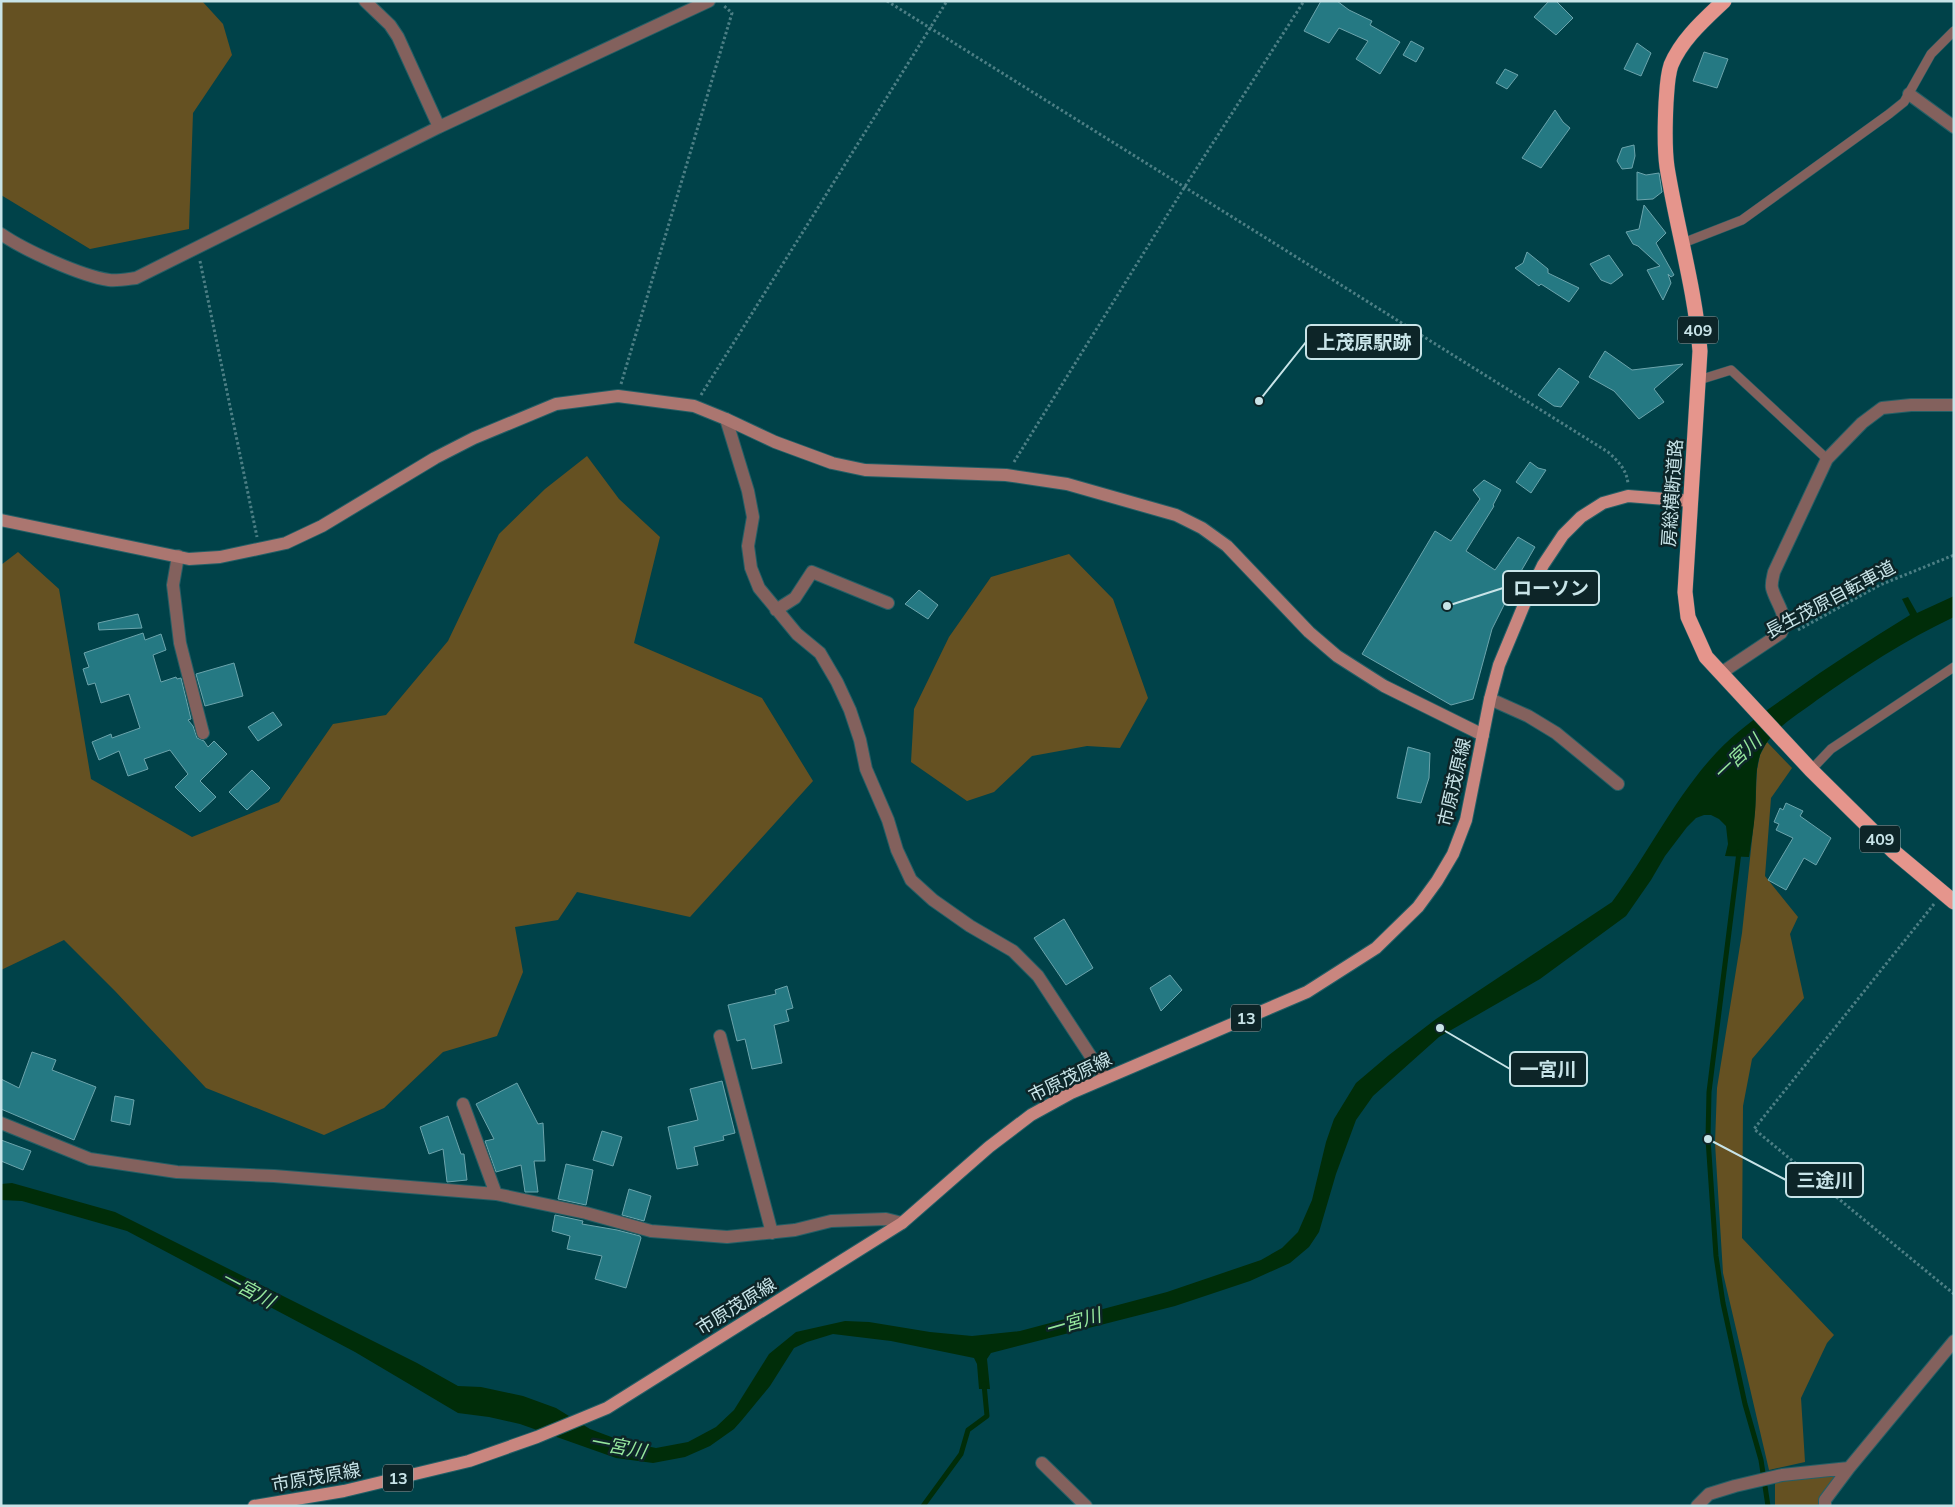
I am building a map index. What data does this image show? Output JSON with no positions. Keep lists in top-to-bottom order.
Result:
{
  "streets": {
    "highway": ["409", "房総横断道路"],
    "main road": ["市原茂原線", "13"],
    "path": ["長生茂原自転車道"]
  },
  "crossings": [
    ["房総横断道路", "市原茂原線"]
  ],
  "water": ["一宮川"],
  "places": [
    "上茂原駅跡",
    "ローソン",
    "一宮川",
    "三途川"
  ]
}
